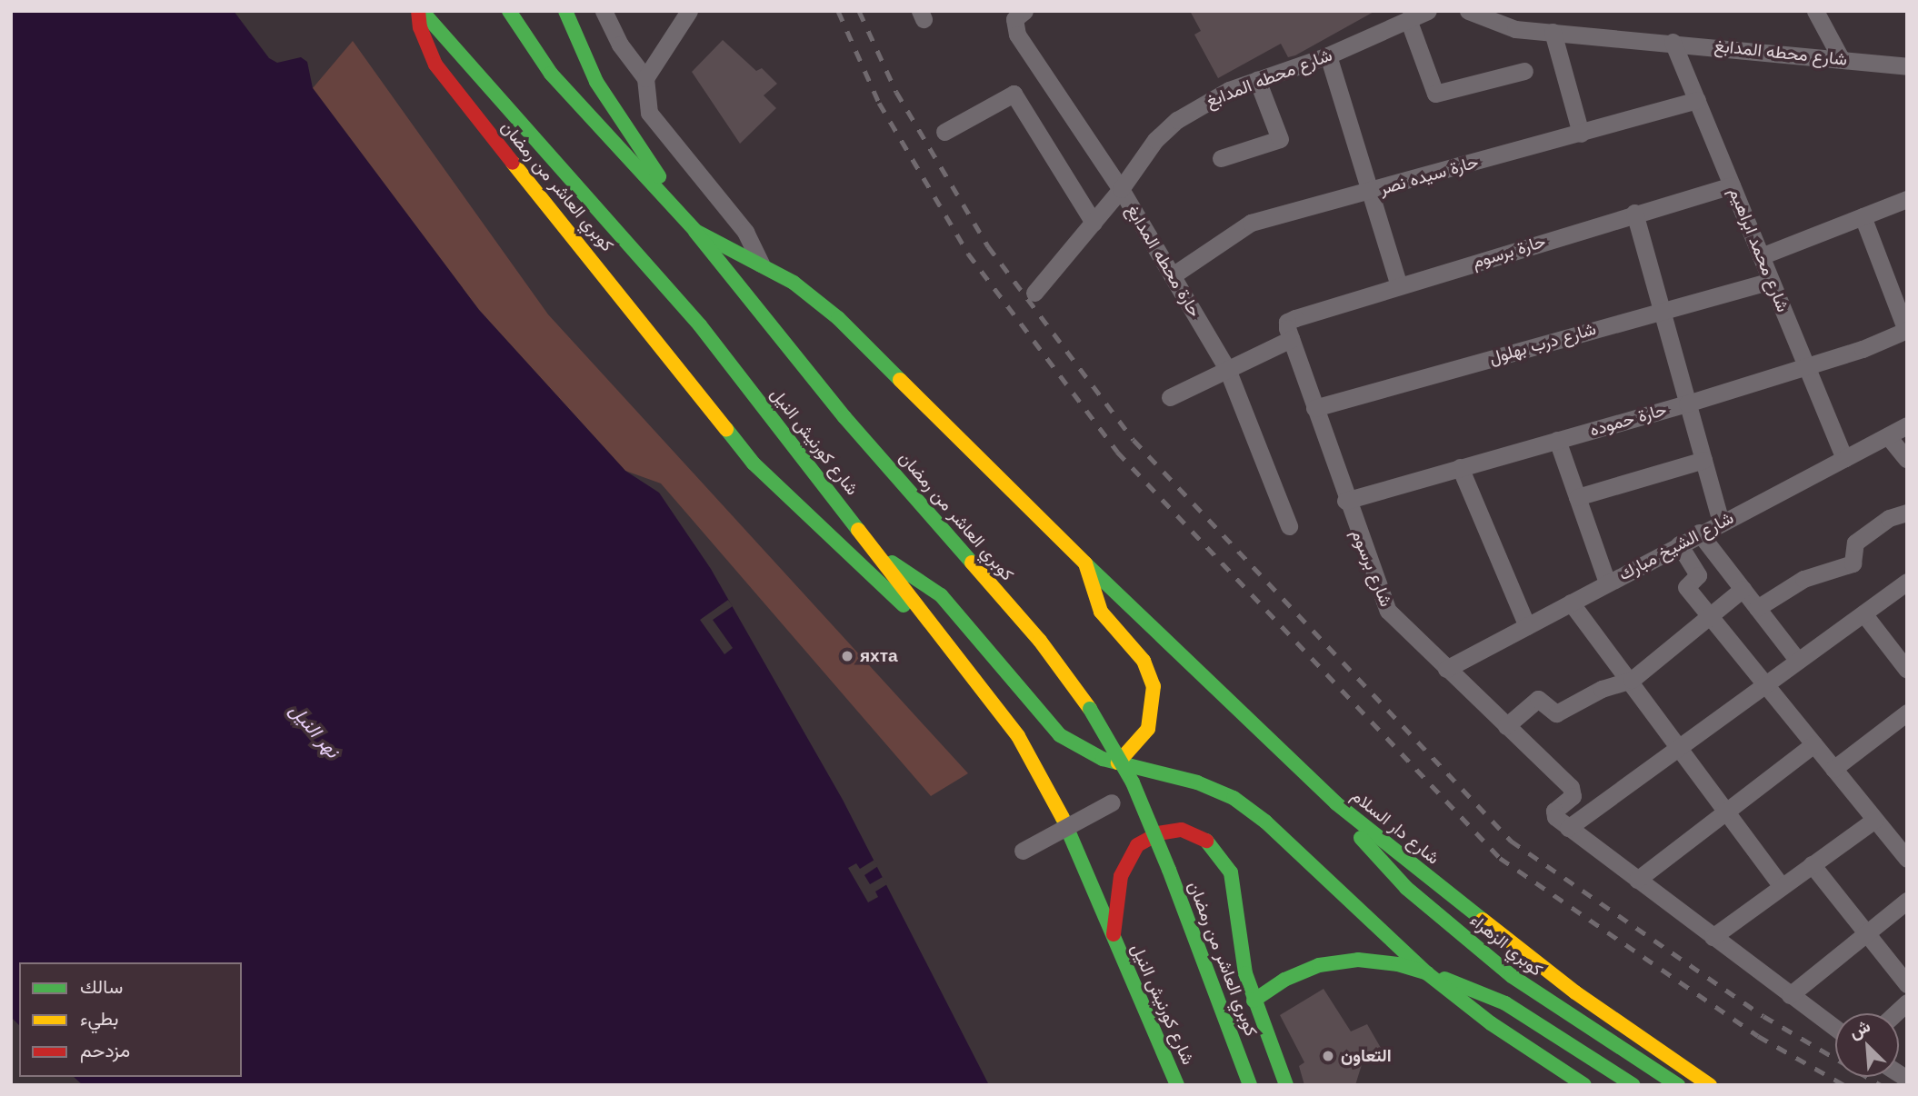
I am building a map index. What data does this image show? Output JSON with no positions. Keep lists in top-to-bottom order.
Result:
{
  "streets": {
    "main road": [
      "كوبري العاشر من رمضان",
      "شارع كورنيش النيل",
      "شارع دار السلام",
      "كوبري الزهراء"
    ],
    "street": [
      "شارع محطه المدابغ",
      "حارة سيده نصر",
      "شارع محمد ابراهيم",
      "حارة برسوم",
      "حارة محطه المدابغ",
      "شارع درب بهلول",
      "حارة حموده",
      "شارع الشيخ مبارك",
      "شارع برسوم"
    ]
  },
  "crossings": [
    ["شارع محطه المدابغ", "شارع محمد ابراهيم"],
    ["شارع محطه المدابغ", "حارة محطه المدابغ"],
    ["حارة سيده نصر", "شارع محمد ابراهيم"],
    ["حارة سيده نصر", "حارة محطه المدابغ"],
    ["كوبري العاشر من رمضان", "شارع كورنيش النيل"],
    ["شارع محمد ابراهيم", "حارة برسوم"],
    ["شارع محمد ابراهيم", "شارع درب بهلول"],
    ["شارع محمد ابراهيم", "حارة حموده"],
    ["شارع محمد ابراهيم", "شارع الشيخ مبارك"],
    ["حارة برسوم", "حارة محطه المدابغ"],
    ["حارة برسوم", "شارع برسوم"],
    ["شارع درب بهلول", "شارع برسوم"],
    ["حارة حموده", "شارع برسوم"],
    ["شارع الشيخ مبارك", "شارع برسوم"],
    ["شارع دار السلام", "كوبري الزهراء"]
  ],
  "water": ["نهر النيل"],
  "places": ["яхта", "التعاون"],
  "legend": ["سالك", "بطيء", "مزدحم"],
  "north": "top left"
}
